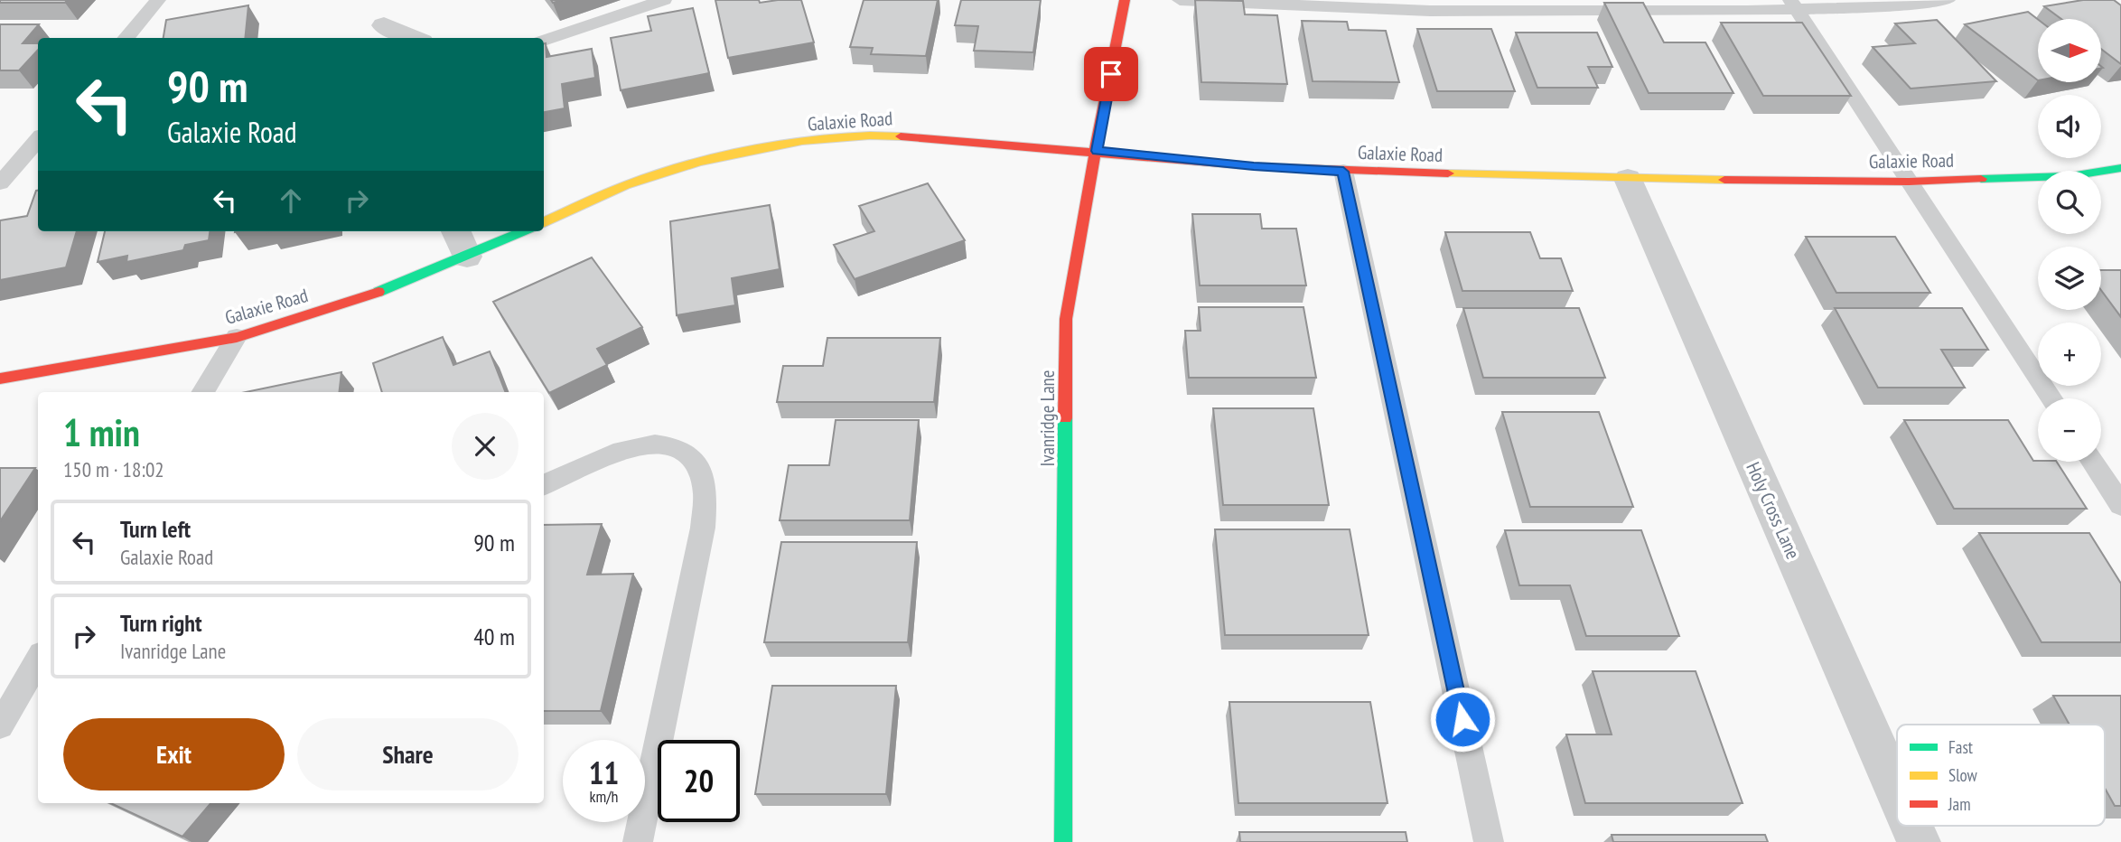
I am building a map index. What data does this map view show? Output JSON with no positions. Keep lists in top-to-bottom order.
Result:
{
  "streets": {
    "street": ["Galaxie Road", "Ivanridge Lane", "Holy Cross Lane"]
  },
  "crossings": [
    ["Galaxie Road", "Ivanridge Lane"],
    ["Galaxie Road", "Holy Cross Lane"]
  ],
  "legend": ["Fast", "Slow", "Jam"],
  "north": "right",
  "page": {
    "map_buttons": ["+", "−"],
    "turn": ["90 m", "Galaxie Road"],
    "heading": ["1 min", "150 m · 18:02"],
    "list": [
      {
        "name": "Turn left",
        "note": "Galaxie Road",
        "value": "90 m"
      },
      {
        "name": "Turn right",
        "note": "Ivanridge Lane",
        "value": "40 m"
      }
    ],
    "buttons": ["Exit", "Share"],
    "speed": "11 km/h",
    "limit": "20"
  }
}
